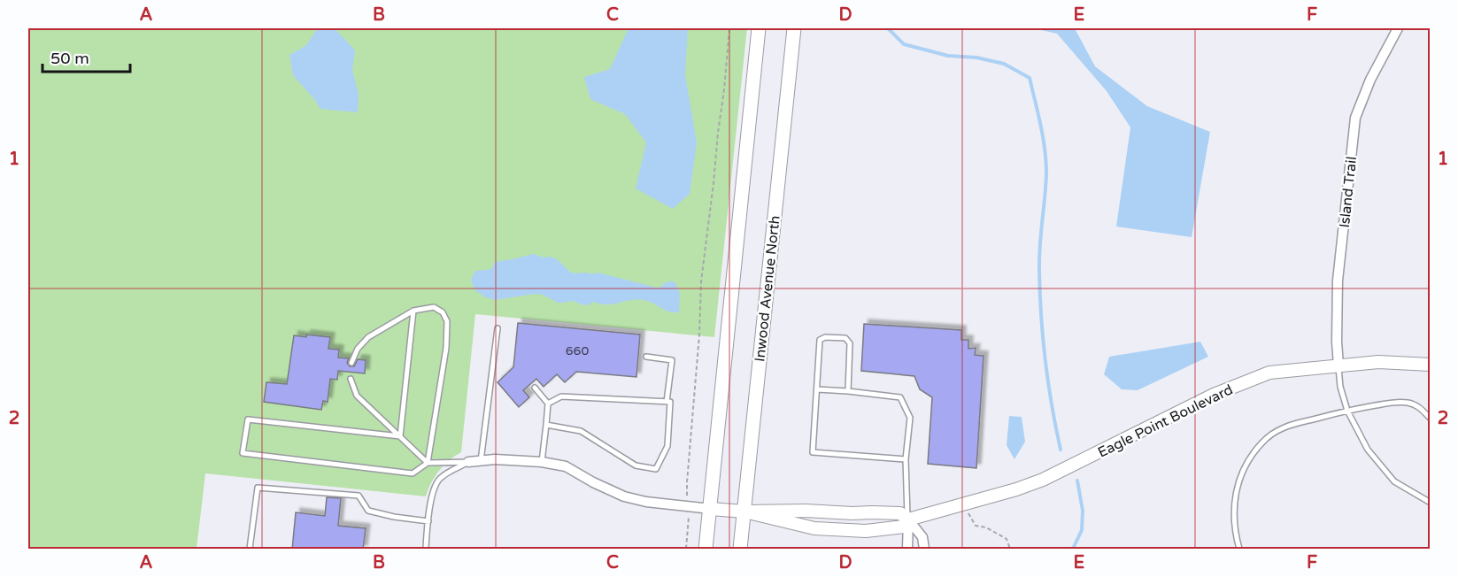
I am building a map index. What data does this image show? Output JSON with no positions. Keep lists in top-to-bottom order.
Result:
{
  "streets": {
    "main road": ["Inwood Avenue North"],
    "street": ["Island Trail", "Eagle Point Boulevard"]
  },
  "crossings": [
    ["Island Trail", "Eagle Point Boulevard"],
    ["Inwood Avenue North", "Eagle Point Boulevard"]
  ],
  "house_numbers": ["660"],
  "scale_bar": "50 m",
  "grid": {
    "columns": [
      "A",
      "B",
      "C",
      "D",
      "E",
      "F"
    ],
    "rows": ["1", "2"]
  }
}
